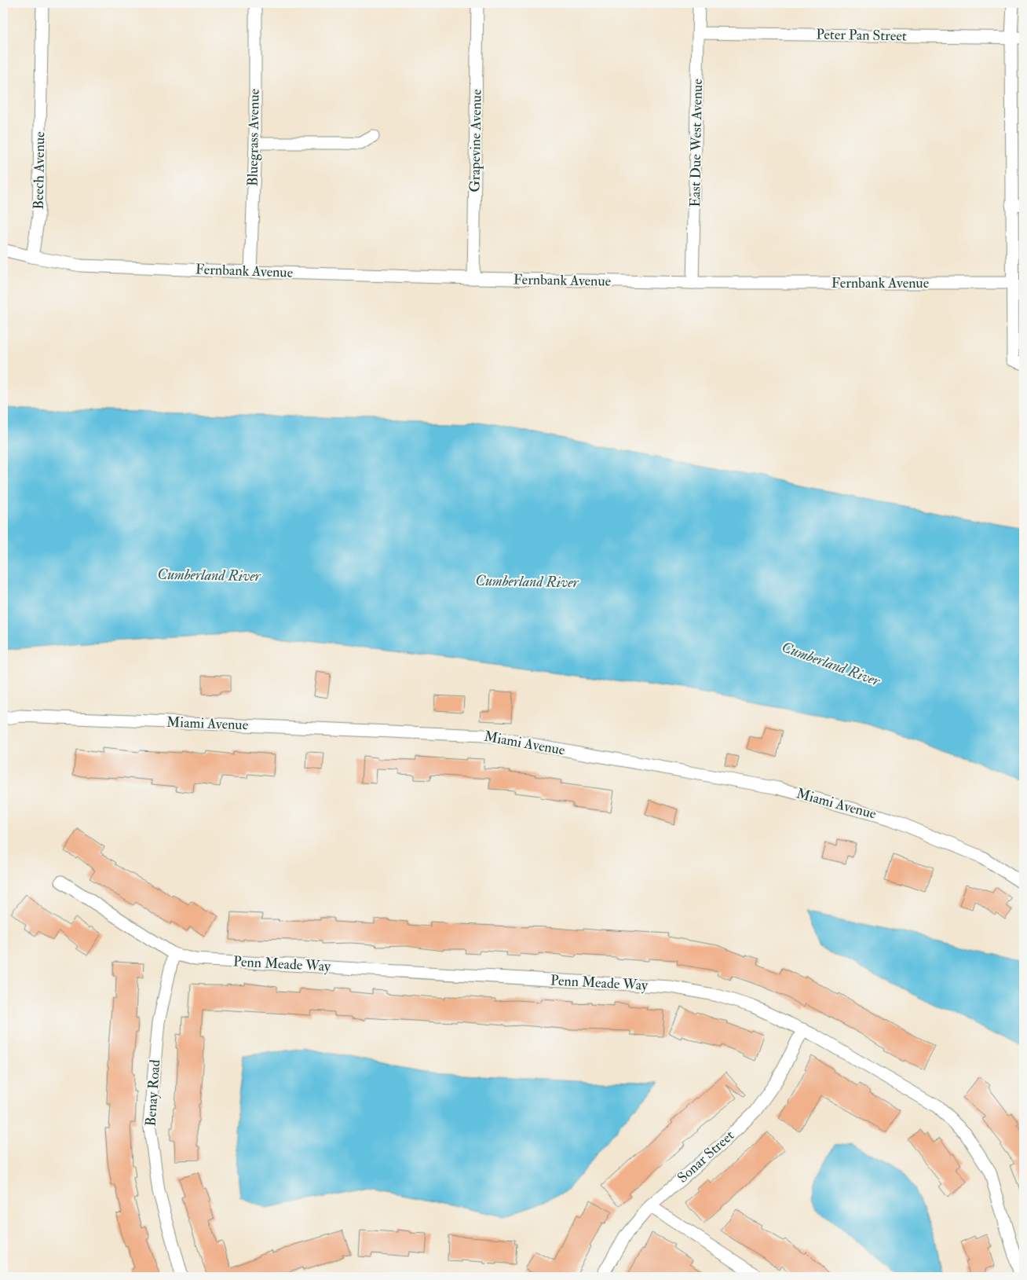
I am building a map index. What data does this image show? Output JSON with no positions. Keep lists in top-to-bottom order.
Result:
{
  "streets": {
    "street": [
      "Peter Pan Street",
      "Bluegrass Avenue",
      "Grapevine Avenue",
      "East Due West Avenue",
      "Beech Avenue",
      "Fernbank Avenue",
      "Miami Avenue",
      "Penn Meade Way",
      "Benay Road",
      "Sonar Street"
    ]
  },
  "crossings": [
    ["Peter Pan Street", "East Due West Avenue"],
    ["Bluegrass Avenue", "Fernbank Avenue"],
    ["Grapevine Avenue", "Fernbank Avenue"],
    ["East Due West Avenue", "Fernbank Avenue"],
    ["Beech Avenue", "Fernbank Avenue"],
    ["Penn Meade Way", "Benay Road"],
    ["Penn Meade Way", "Sonar Street"]
  ],
  "water": ["Cumberland River"]
}
